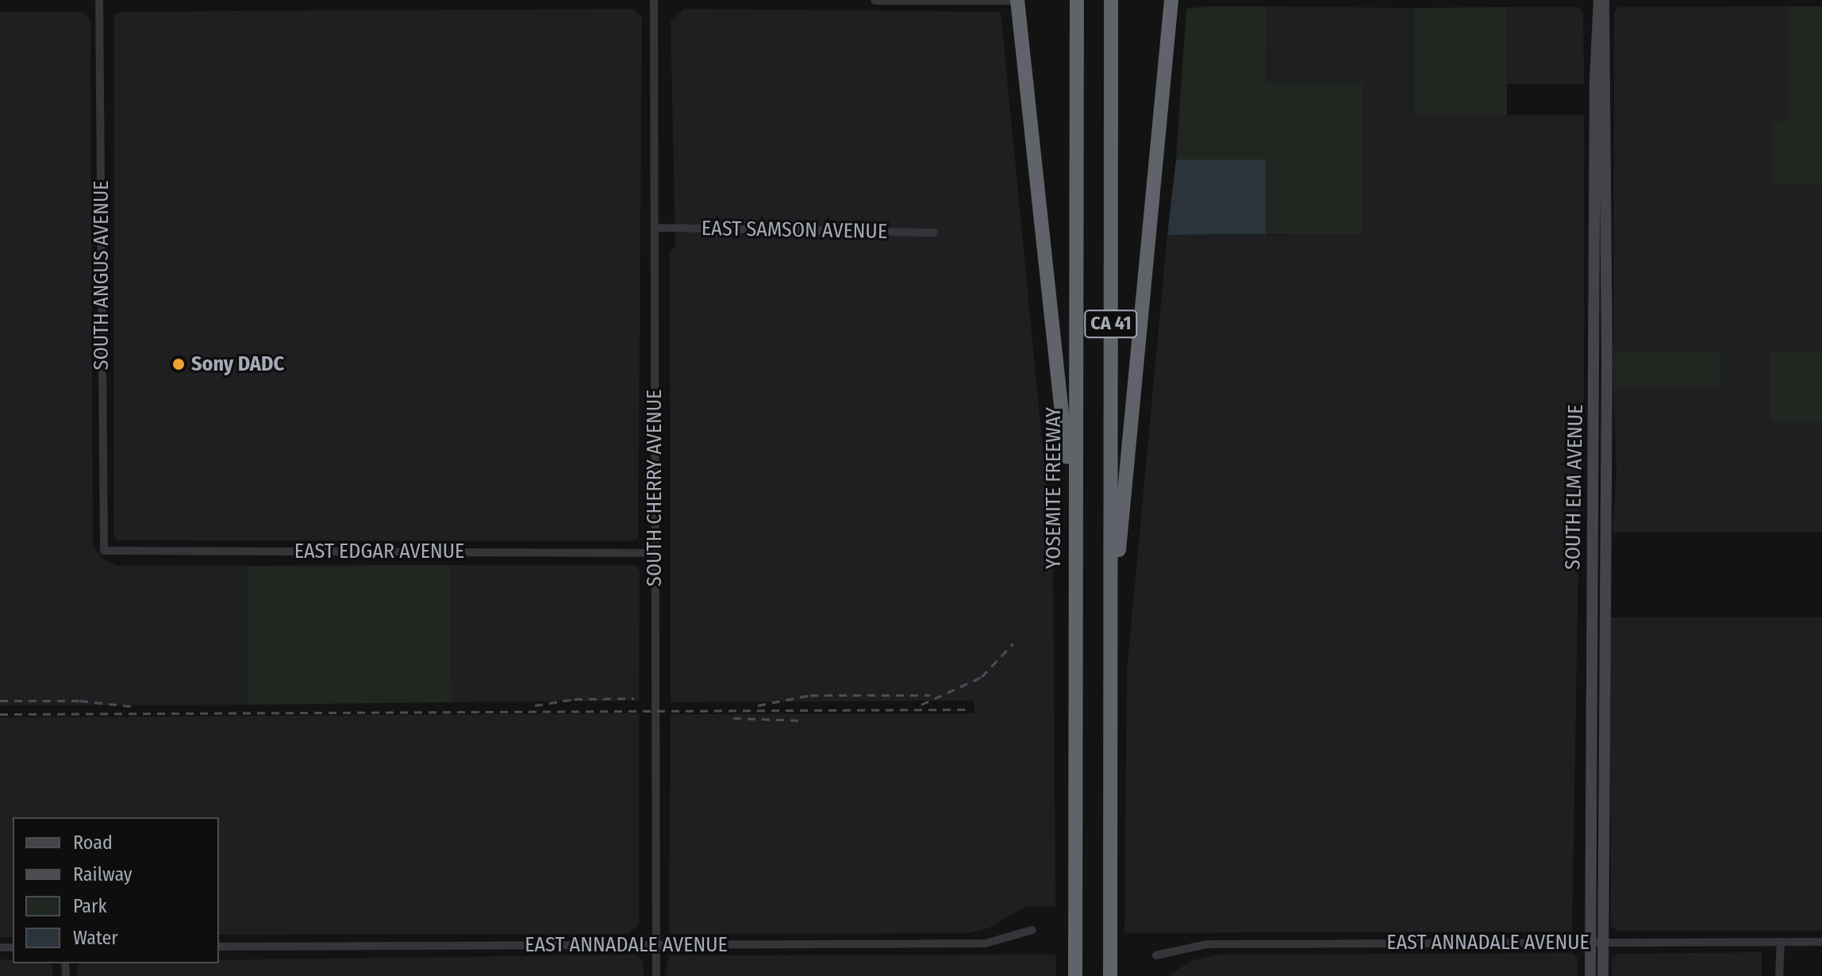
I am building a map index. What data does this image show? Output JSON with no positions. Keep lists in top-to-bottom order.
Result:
{
  "streets": {
    "highway": ["CA 41", "YOSEMITE FREEWAY"],
    "main road": ["SOUTH ELM AVENUE"],
    "street": [
      "EAST SAMSON AVENUE",
      "SOUTH ANGUS AVENUE",
      "SOUTH CHERRY AVENUE",
      "EAST EDGAR AVENUE",
      "EAST ANNADALE AVENUE"
    ]
  },
  "crossings": [
    ["EAST SAMSON AVENUE", "SOUTH CHERRY AVENUE"],
    ["SOUTH ANGUS AVENUE", "EAST EDGAR AVENUE"],
    ["SOUTH ELM AVENUE", "EAST ANNADALE AVENUE"],
    ["SOUTH CHERRY AVENUE", "EAST EDGAR AVENUE"],
    ["SOUTH CHERRY AVENUE", "EAST ANNADALE AVENUE"]
  ],
  "places": ["Sony DADC"],
  "legend": [
    "Road",
    "Railway",
    "Park",
    "Water"
  ]
}
